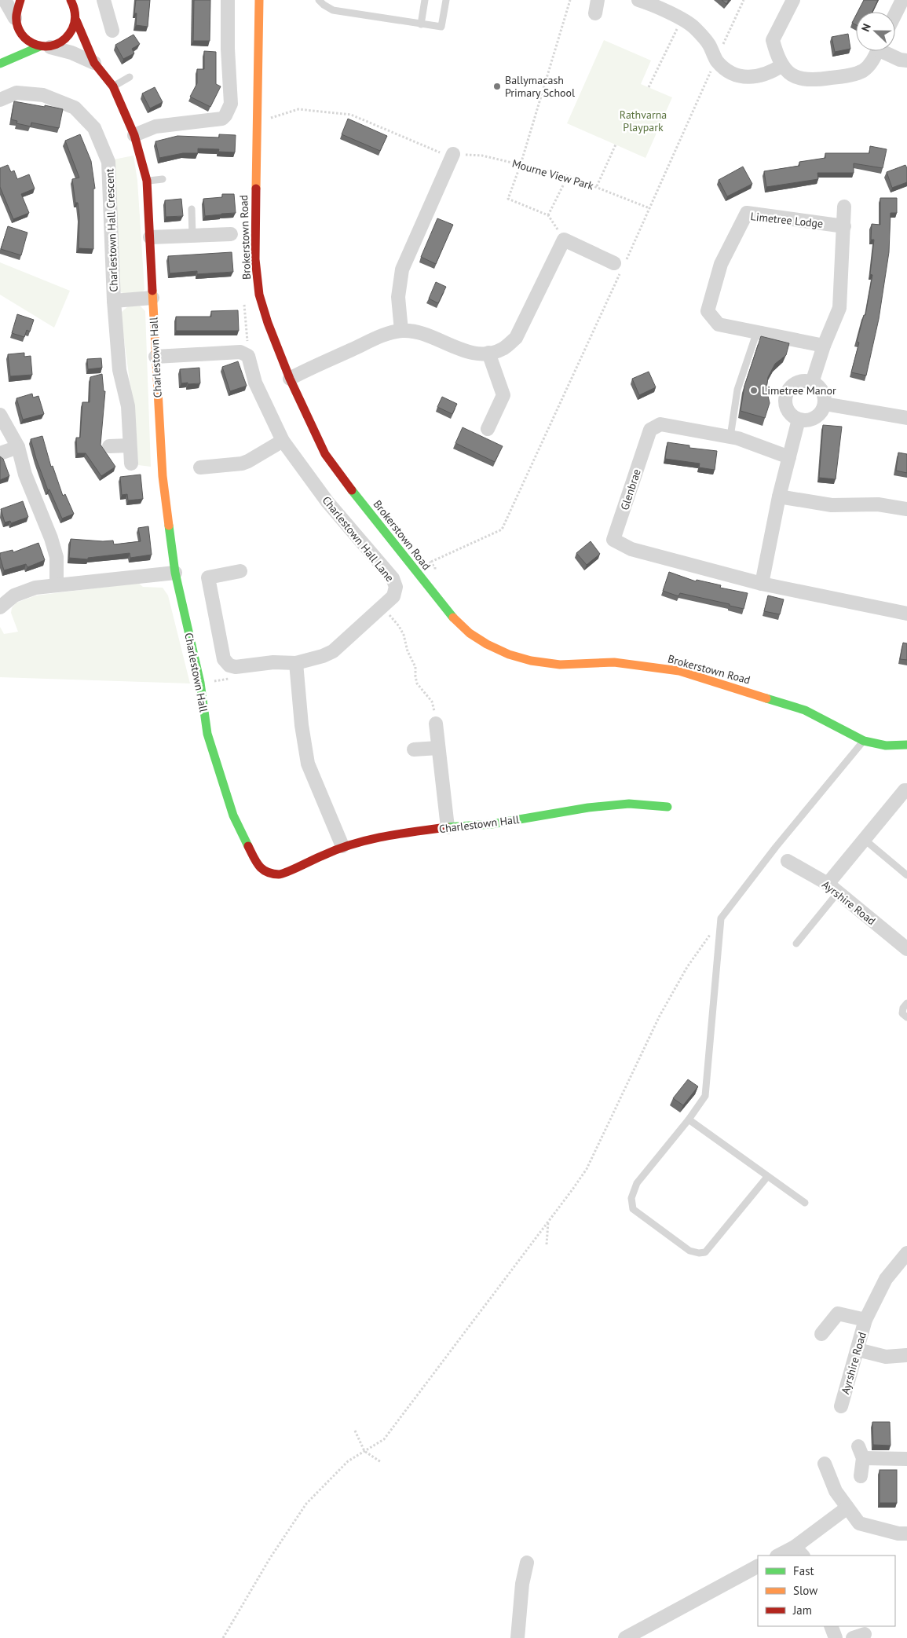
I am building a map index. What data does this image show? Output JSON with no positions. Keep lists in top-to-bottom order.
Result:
{
  "streets": {
    "street": [
      "Limetree Lodge",
      "Charlestown Hall Crescent",
      "Brokerstown Road",
      "Charlestown Hall",
      "Glenbrae",
      "Charlestown Hall Lane",
      "Ayrshire Road"
    ],
    "path": ["Mourne View Park"]
  },
  "crossings": [
    ["Mourne View Park", "Brokerstown Road"],
    ["Charlestown Hall Crescent", "Charlestown Hall"],
    ["Charlestown Hall", "Charlestown Hall Lane"]
  ],
  "parks": ["Rathvarna Playpark"],
  "places": ["Ballymacash Primary School", "Limetree Manor"],
  "legend": ["Fast", "Slow", "Jam"],
  "north": "left"
}
